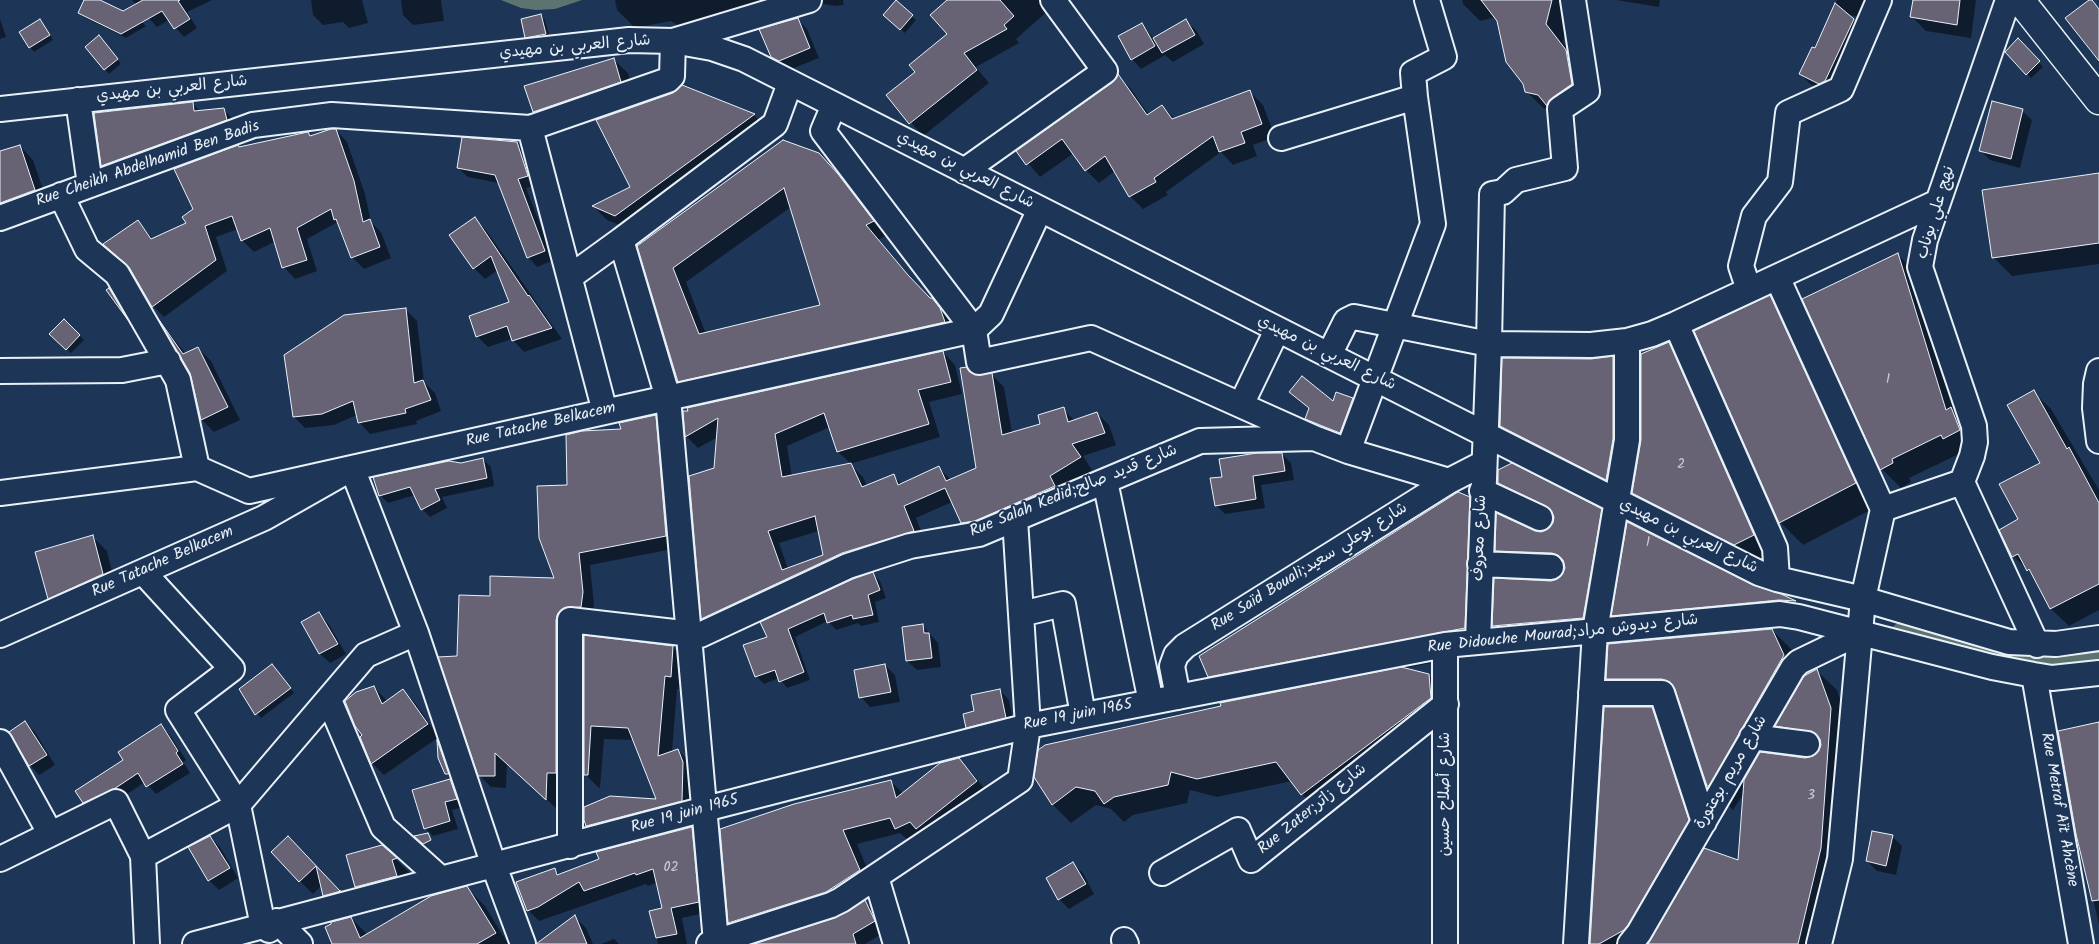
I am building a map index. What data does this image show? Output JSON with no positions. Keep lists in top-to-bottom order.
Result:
{
  "streets": {
    "street": [
      "شارع العربي بن مهيدي",
      "Rue Cheikh Abdelhamid Ben Badis",
      "نهج علي بوناب",
      "Rue Tatache Belkacem",
      "Rue Salah Kedid;شارع قديد صالح",
      "شارع معروف",
      "Rue Saïd Bouali;شارع بوعلي سعيد",
      "Rue Didouche Mourad;شارع ديدوش مراد",
      "Rue 19 juin 1965",
      "شارع مريم بوعتورة",
      "شارع أصلاح حسين",
      "Rue Zater;شارع زاتر",
      "Rue Metraf Aït Ahcène"
    ]
  },
  "crossings": [
    ["شارع العربي بن مهيدي", "Rue Cheikh Abdelhamid Ben Badis"],
    ["شارع العربي بن مهيدي", "شارع معروف"],
    ["Rue Salah Kedid;شارع قديد صالح", "Rue 19 juin 1965"],
    ["شارع معروف", "Rue Saïd Bouali;شارع بوعلي سعيد"],
    ["شارع معروف", "Rue Didouche Mourad;شارع ديدوش مراد"],
    ["Rue Saïd Bouali;شارع بوعلي سعيد", "Rue Didouche Mourad;شارع ديدوش مراد"],
    ["Rue Saïd Bouali;شارع بوعلي سعيد", "Rue 19 juin 1965"],
    ["Rue Didouche Mourad;شارع ديدوش مراد", "Rue 19 juin 1965"],
    ["Rue Didouche Mourad;شارع ديدوش مراد", "شارع مريم بوعتورة"],
    ["Rue Didouche Mourad;شارع ديدوش مراد", "شارع أصلاح حسين"],
    ["Rue Didouche Mourad;شارع ديدوش مراد", "Rue Metraf Aït Ahcène"],
    ["شارع أصلاح حسين", "Rue Zater;شارع زاتر"]
  ],
  "house_numbers": [
    "1",
    "2",
    "1",
    "3",
    "02"
  ]
}
